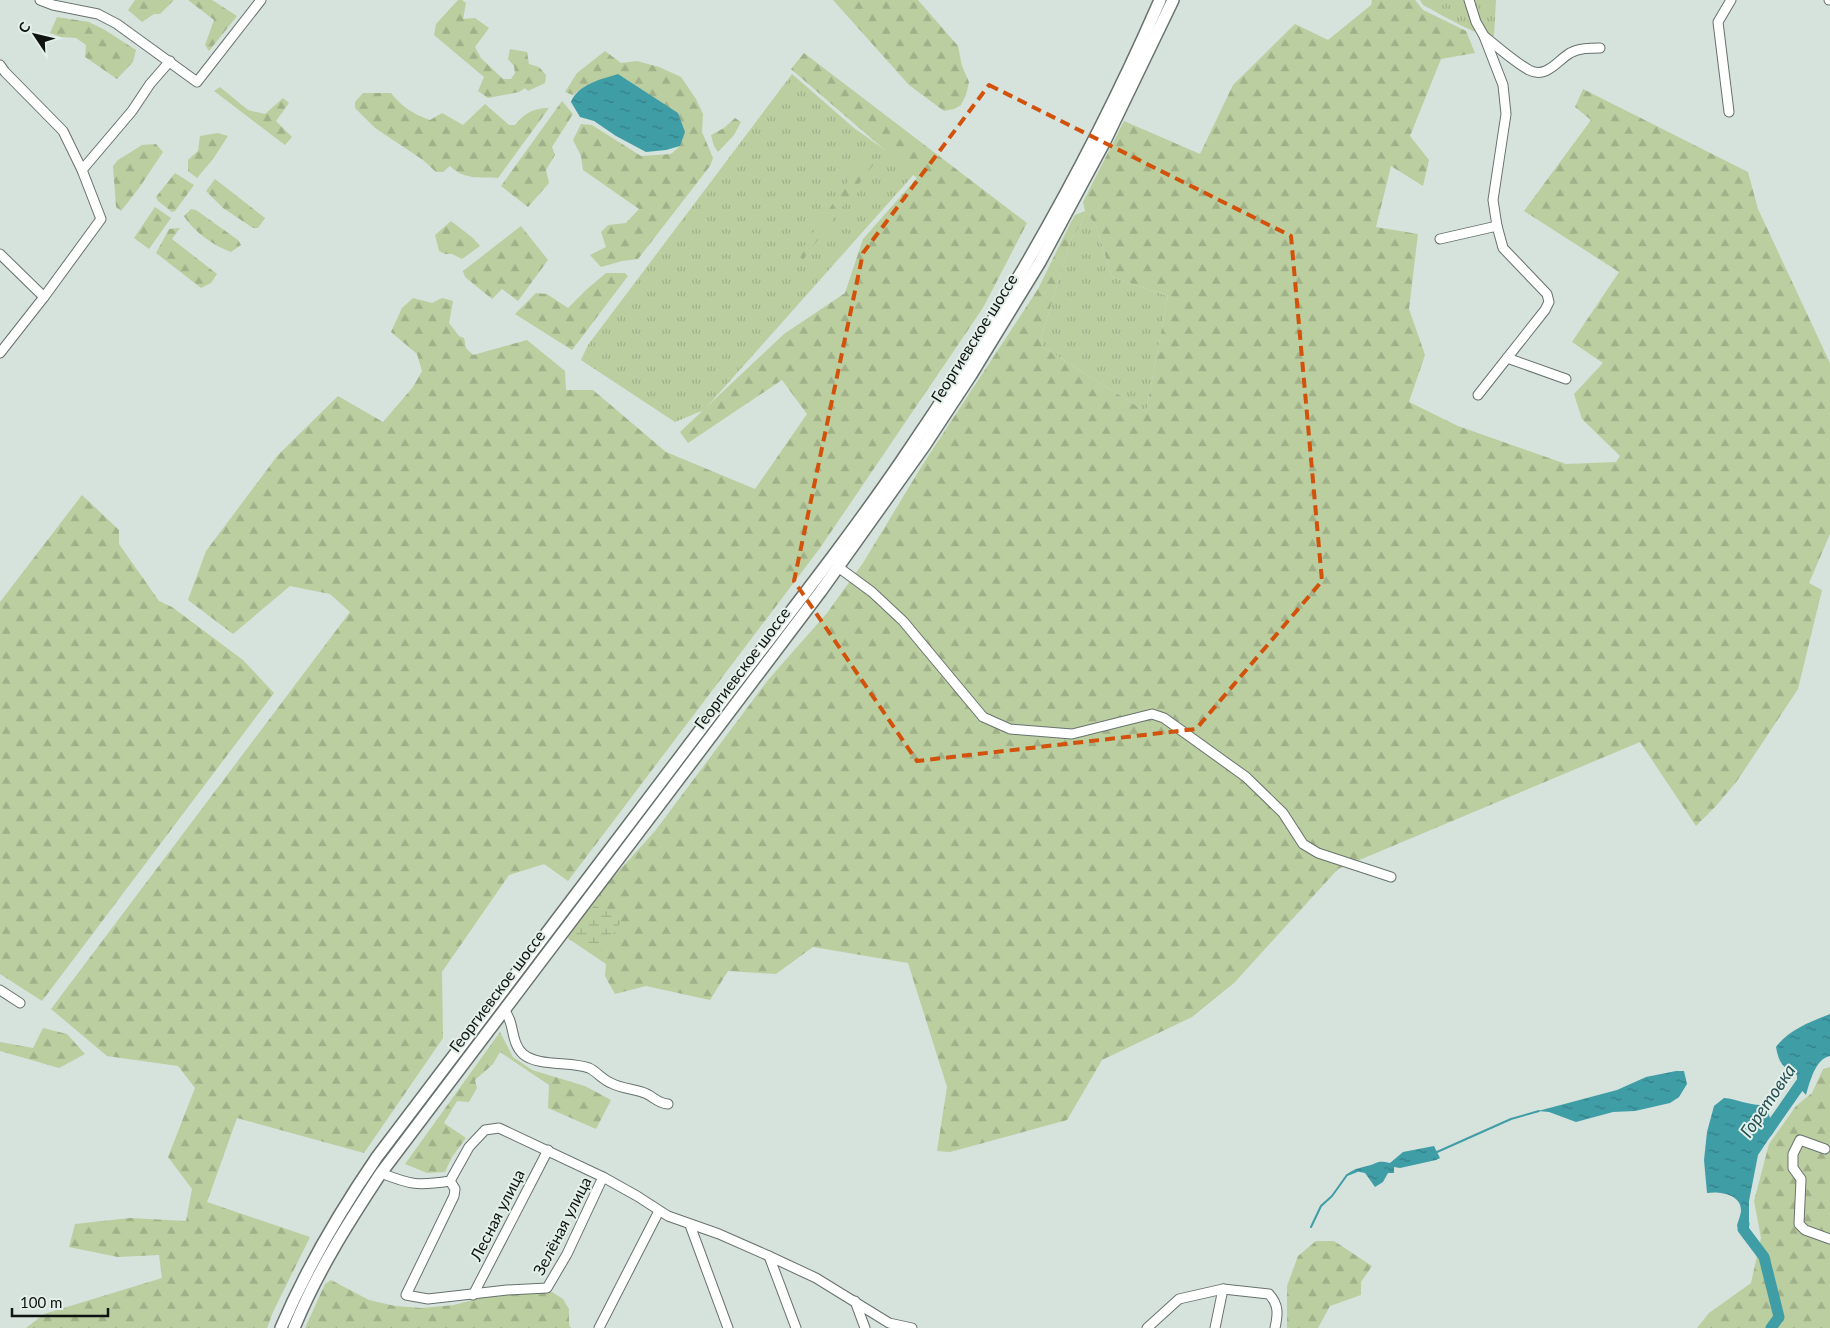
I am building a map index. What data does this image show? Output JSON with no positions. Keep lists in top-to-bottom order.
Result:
{
  "streets": {
    "main road": ["Георгиевское шоссе"],
    "street": ["Лесная улица", "Зелёная улица"]
  },
  "crossings": [
    ["Лесная улица", "Зелёная улица"]
  ],
  "water": ["Горетовка"],
  "scale_bar": "100 m",
  "north": "top left"
}
